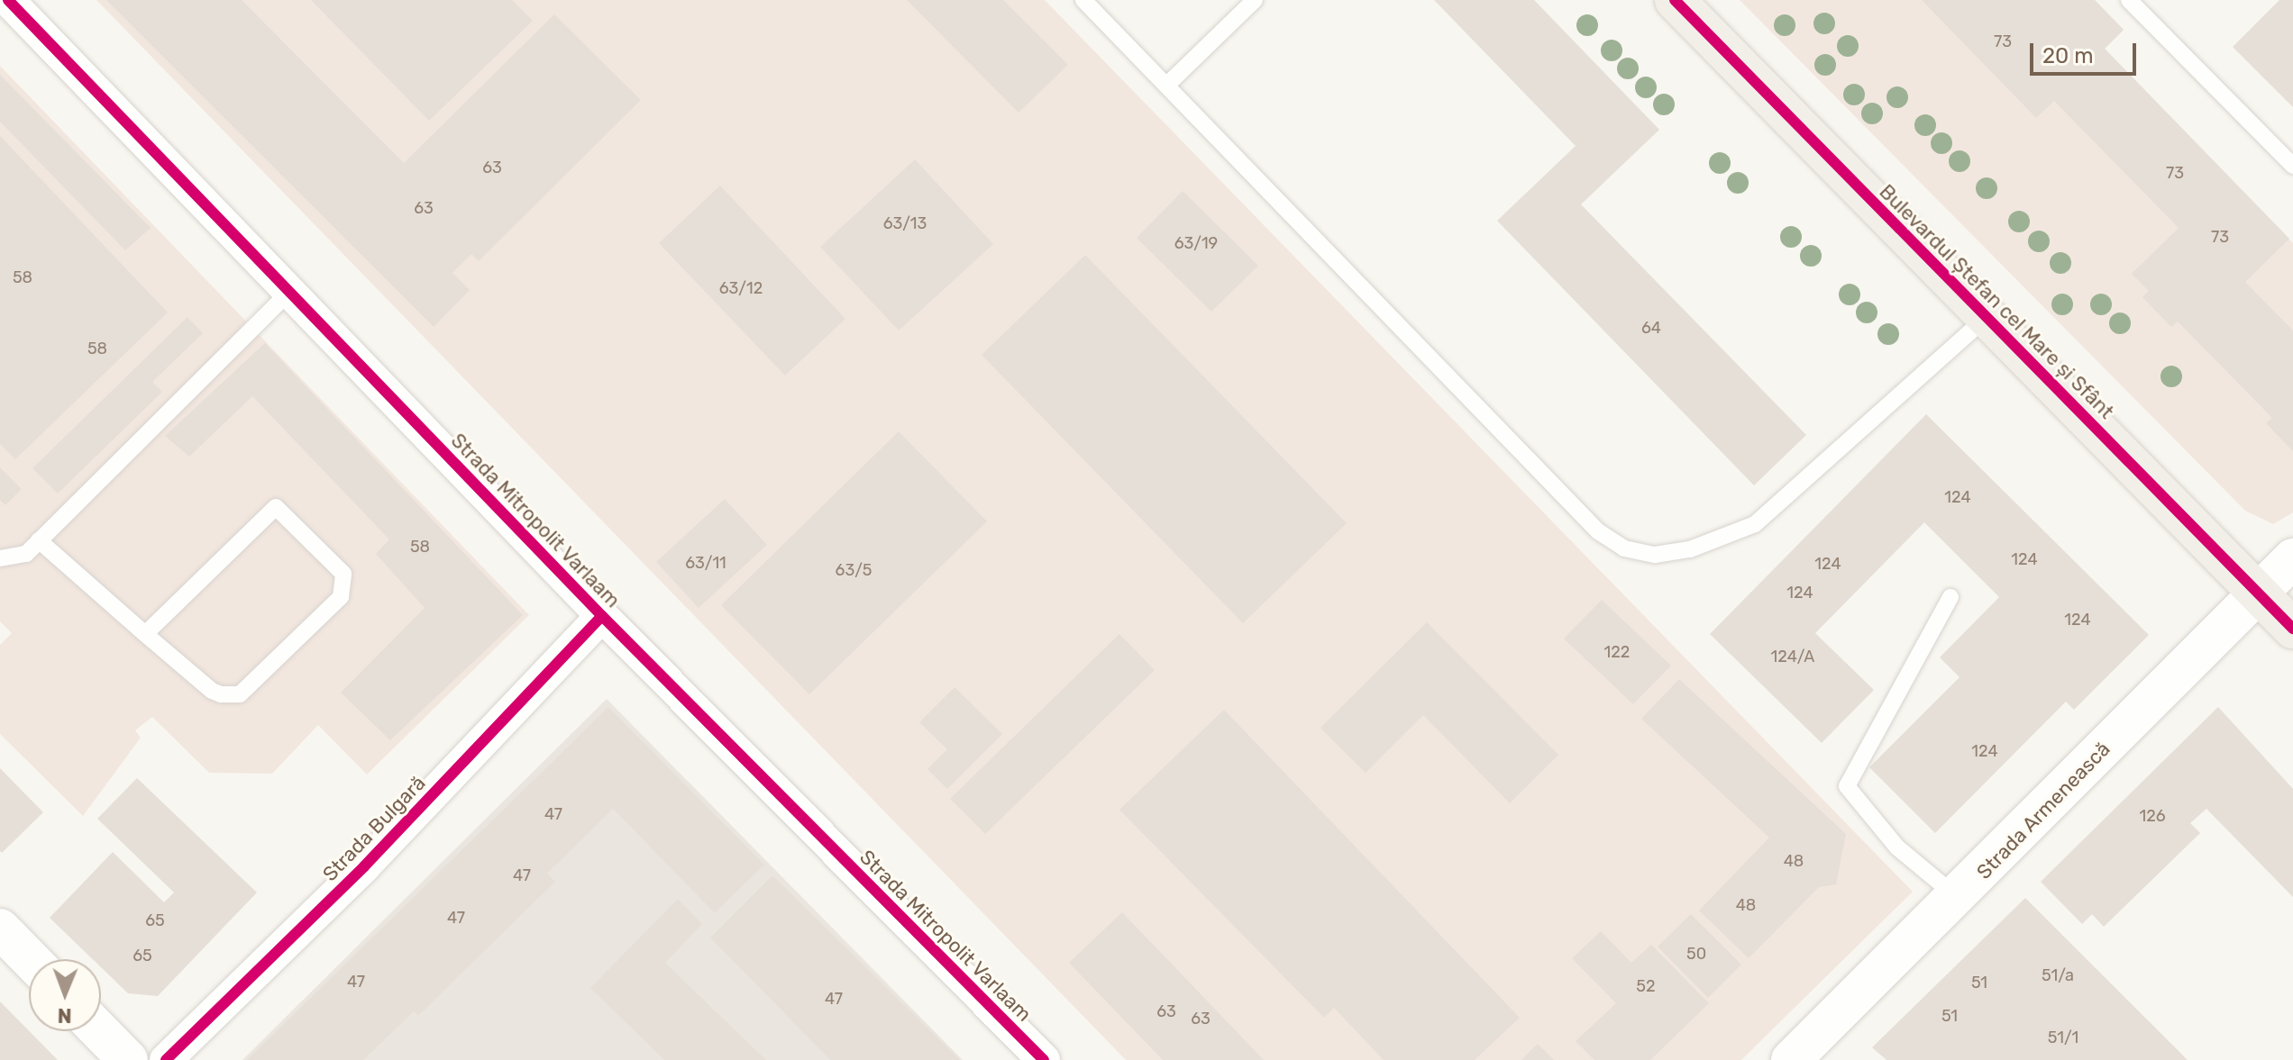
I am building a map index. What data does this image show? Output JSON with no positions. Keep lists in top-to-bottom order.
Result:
{
  "streets": {
    "main road": ["Bulevardul Ștefan cel Mare și Sfânt", "Strada Armenească"],
    "street": ["Strada Mitropolit Varlaam", "Strada Bulgară"]
  },
  "crossings": [
    ["Bulevardul Ștefan cel Mare și Sfânt", "Strada Armenească"],
    ["Strada Mitropolit Varlaam", "Strada Bulgară"]
  ],
  "house_numbers": [
    "73",
    "63",
    "73",
    "63",
    "63/13",
    "73",
    "63/19",
    "58",
    "63/12",
    "64",
    "58",
    "124",
    "58",
    "124",
    "63/11",
    "124",
    "63/5",
    "124",
    "124",
    "122",
    "124/A",
    "124",
    "47",
    "126",
    "48",
    "47",
    "48",
    "47",
    "65",
    "50",
    "65",
    "51/a",
    "47",
    "51",
    "52",
    "47",
    "63",
    "51",
    "63",
    "51/1"
  ],
  "scale_bar": "20 m",
  "north": "bottom"
}
